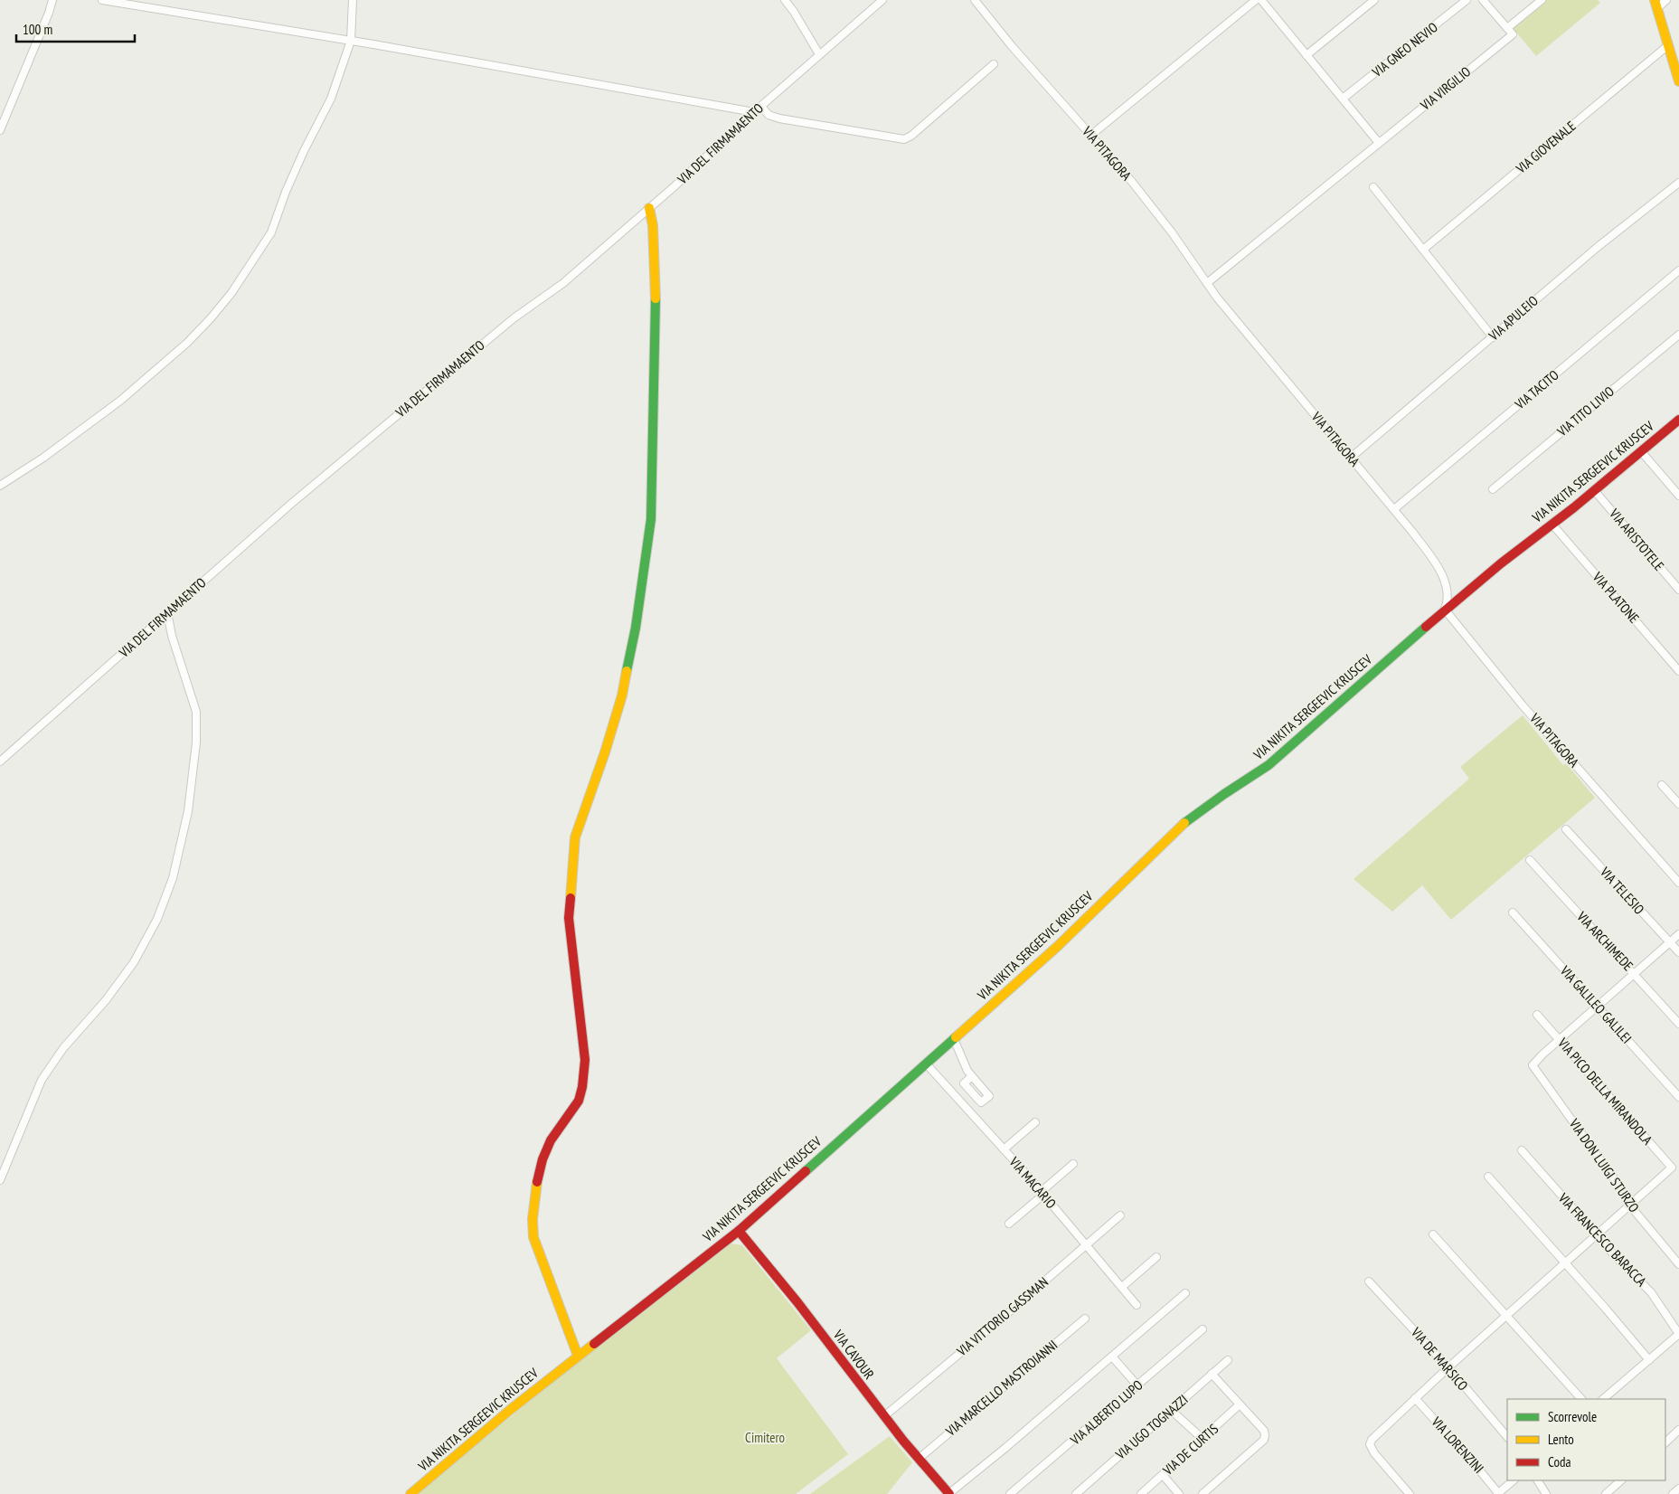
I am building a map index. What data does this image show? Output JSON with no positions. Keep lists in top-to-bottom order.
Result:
{
  "streets": {
    "main road": ["VIA NIKITA SERGEEVIC KRUSCEV", "VIA CAVOUR"],
    "street": [
      "VIA GNEO NEVIO",
      "VIA VIRGILIO",
      "VIA DEL FIRMAMAENTO",
      "VIA GIOVENALE",
      "VIA PITAGORA",
      "VIA APULEIO",
      "VIA TACITO",
      "VIA TITO LIVIO",
      "VIA ARISTOTELE",
      "VIA PLATONE",
      "VIA TELESIO",
      "VIA ARCHIMEDE",
      "VIA GALILEO GALILEI",
      "VIA PICO DELLA MIRANDOLA",
      "VIA DON LUIGI STURZO",
      "VIA MACARIO",
      "VIA FRANCESCO BARACCA",
      "VIA VITTORIO GASSMAN",
      "VIA DE MARSICO",
      "VIA MARCELLO MASTROIANNI",
      "VIA ALBERTO LUPO",
      "VIA UGO TOGNAZZI",
      "VIA LORENZINI",
      "VIA DE CURTIS"
    ]
  },
  "crossings": [
    ["VIA VIRGILIO", "VIA PITAGORA"],
    ["VIA PITAGORA", "VIA APULEIO"],
    ["VIA PITAGORA", "VIA TACITO"],
    ["VIA PITAGORA", "VIA NIKITA SERGEEVIC KRUSCEV"],
    ["VIA NIKITA SERGEEVIC KRUSCEV", "VIA ARISTOTELE"],
    ["VIA NIKITA SERGEEVIC KRUSCEV", "VIA PLATONE"],
    ["VIA NIKITA SERGEEVIC KRUSCEV", "VIA MACARIO"],
    ["VIA NIKITA SERGEEVIC KRUSCEV", "VIA CAVOUR"],
    ["VIA PICO DELLA MIRANDOLA", "VIA DON LUIGI STURZO"],
    ["VIA MACARIO", "VIA VITTORIO GASSMAN"],
    ["VIA VITTORIO GASSMAN", "VIA CAVOUR"],
    ["VIA CAVOUR", "VIA MARCELLO MASTROIANNI"]
  ],
  "parks": ["Cimitero"],
  "legend": ["Scorrevole", "Lento", "Coda"],
  "scale_bar": "100 m"
}
